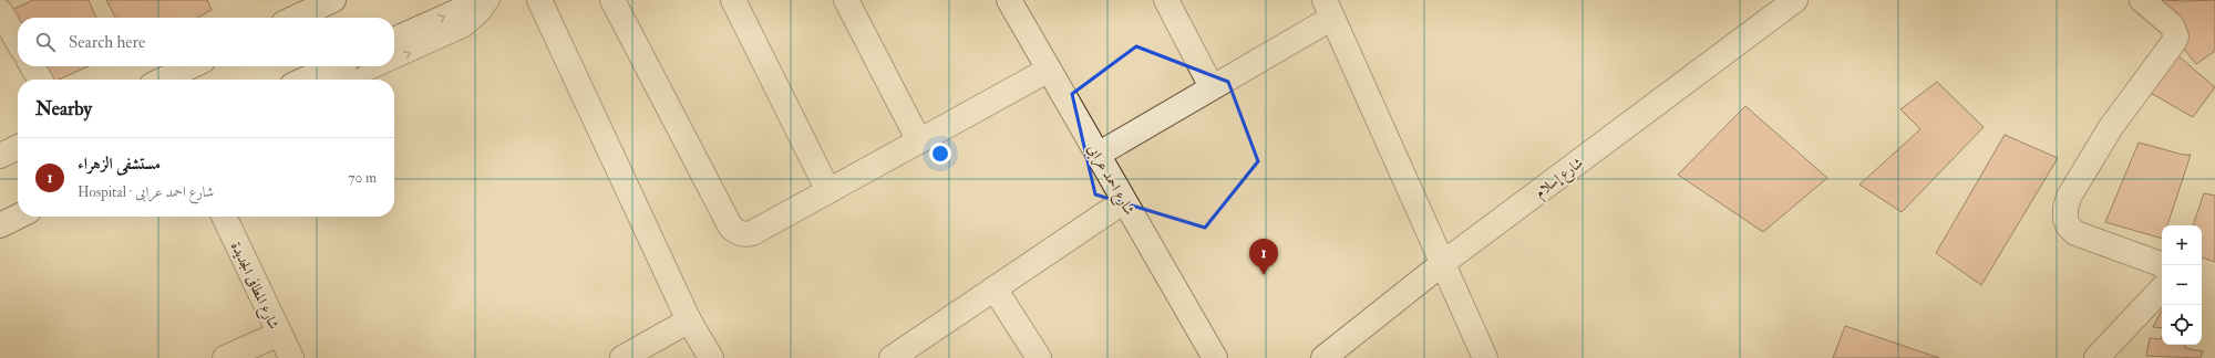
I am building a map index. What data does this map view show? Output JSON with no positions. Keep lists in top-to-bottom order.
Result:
{
  "streets": {
    "street": ["شارع إسلام", "شارع احمد عرابى", "شارع المطافى الجديدة"]
  },
  "page": {
    "search": "Search here",
    "heading": "Nearby",
    "list": [
      {
        "mark": "1",
        "name": "مستشفى الزهراء",
        "note": "Hospital · شارع احمد عرابى",
        "value": "70 m"
      }
    ],
    "map_buttons": ["+", "−"],
    "pins": "1"
  }
}
